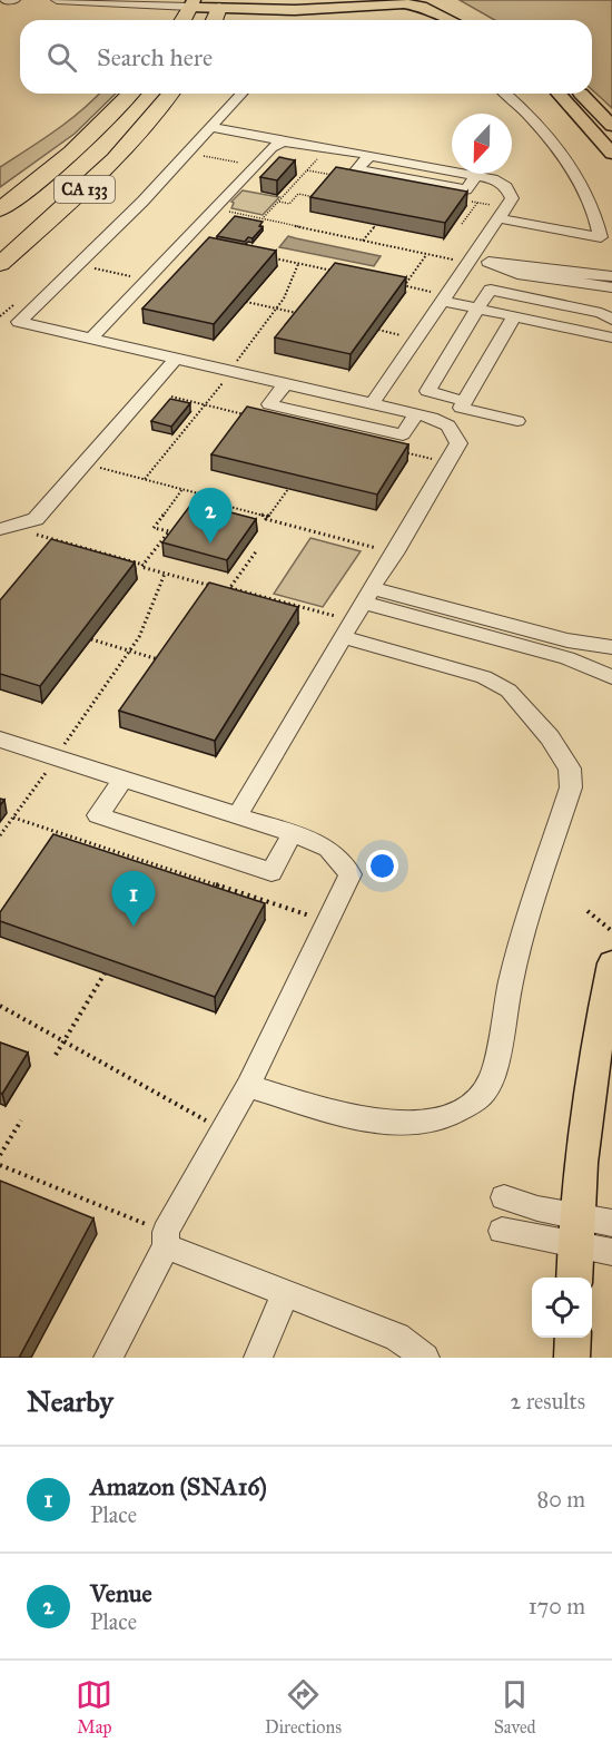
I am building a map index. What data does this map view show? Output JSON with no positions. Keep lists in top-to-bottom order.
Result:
{
  "streets": {
    "highway": ["CA 133"]
  },
  "north": "bottom",
  "page": {
    "search": "Search here",
    "pins": ["2", "1"],
    "heading": ["Nearby", "2 results"],
    "list": [
      {
        "mark": "1",
        "name": "Amazon (SNA16)",
        "note": "Place",
        "value": "80 m"
      },
      {
        "mark": "2",
        "name": "Venue",
        "note": "Place",
        "value": "170 m"
      }
    ],
    "nav": ["Map", "Directions", "Saved"]
  }
}
